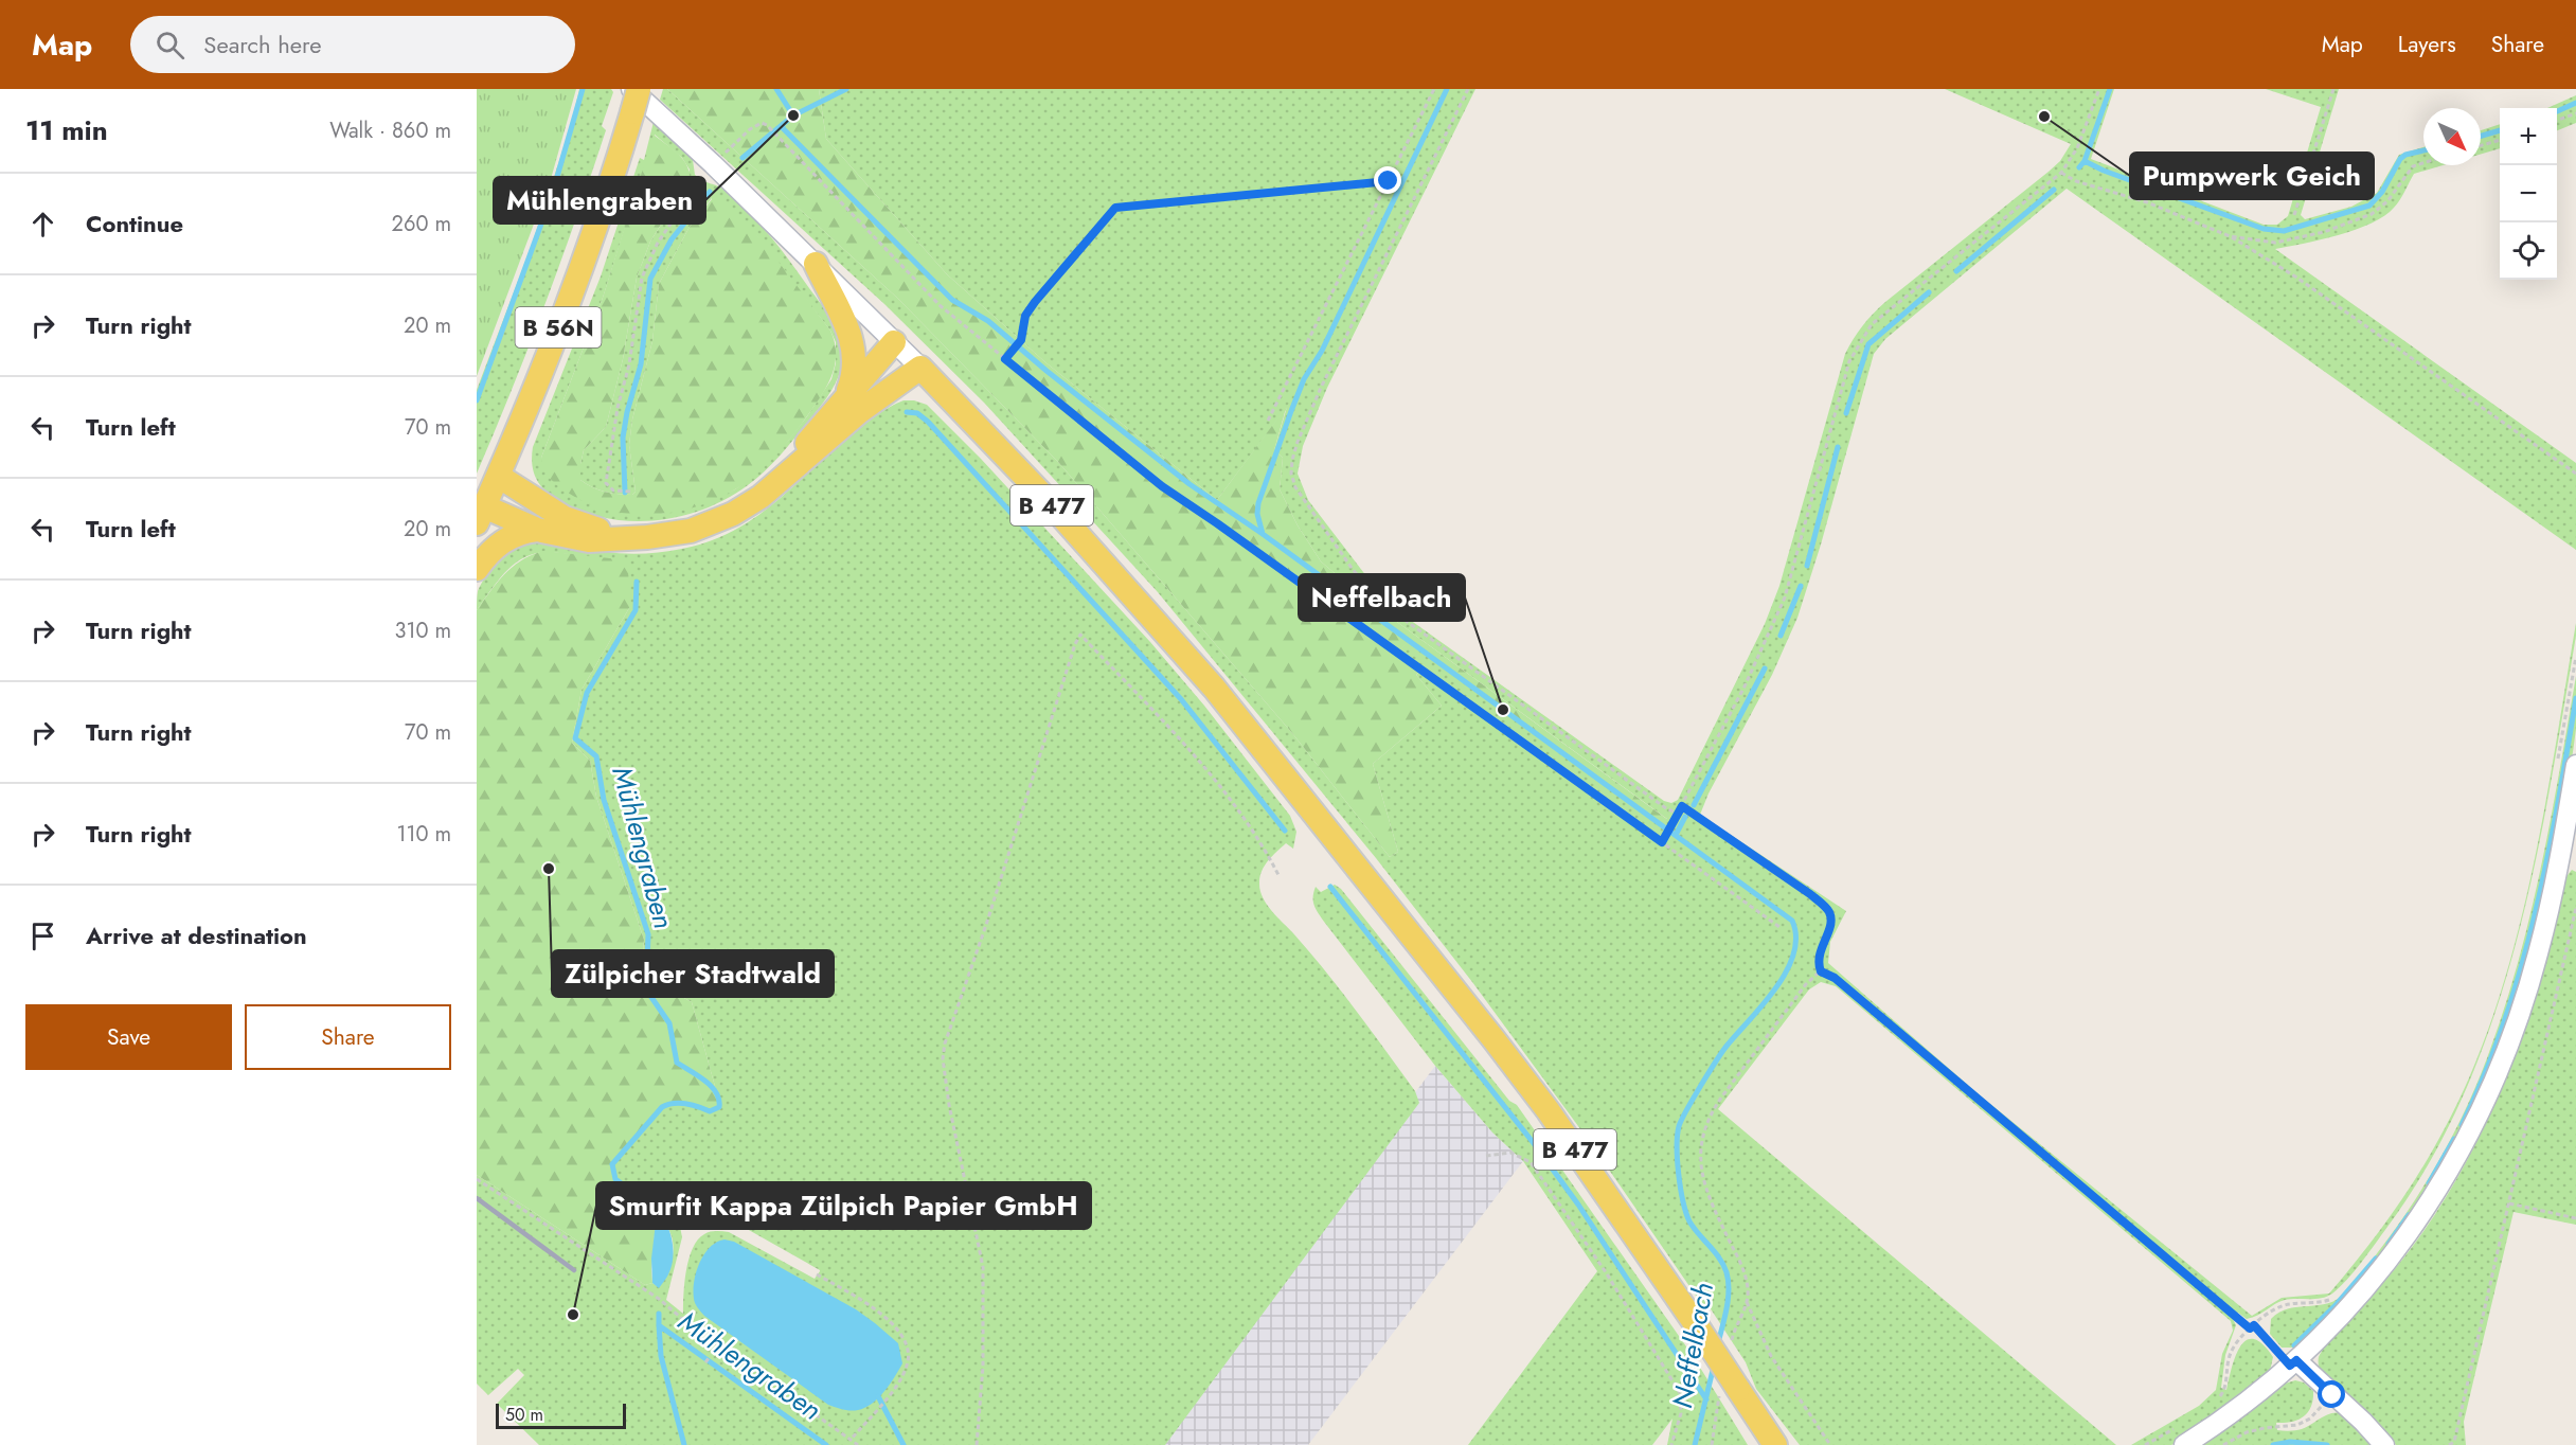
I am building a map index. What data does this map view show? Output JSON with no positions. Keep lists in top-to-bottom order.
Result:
{
  "streets": {
    "main road": ["B 56N", "B 477"]
  },
  "water": ["Mühlengraben", "Neffelbach"],
  "places": [
    "Mühlengraben",
    "Pumpwerk Geich",
    "Neffelbach",
    "Zülpicher Stadtwald",
    "Smurfit Kappa Zülpich Papier GmbH"
  ],
  "scale_bar": "50 m",
  "north": "bottom right",
  "page": {
    "header": "Map",
    "search": "Search here",
    "nav": ["Map", "Layers", "Share"],
    "heading": ["11 min", "Walk · 860 m"],
    "map_buttons": ["+", "−"],
    "list": [
      ["Continue", "260 m"],
      ["Turn right", "20 m"],
      ["Turn left", "70 m"],
      ["Turn left", "20 m"],
      ["Turn right", "310 m"],
      ["Turn right", "70 m"],
      ["Turn right", "110 m"],
      "Arrive at destination"
    ],
    "buttons": ["Save", "Share"],
    "scale": "50 m"
  }
}
